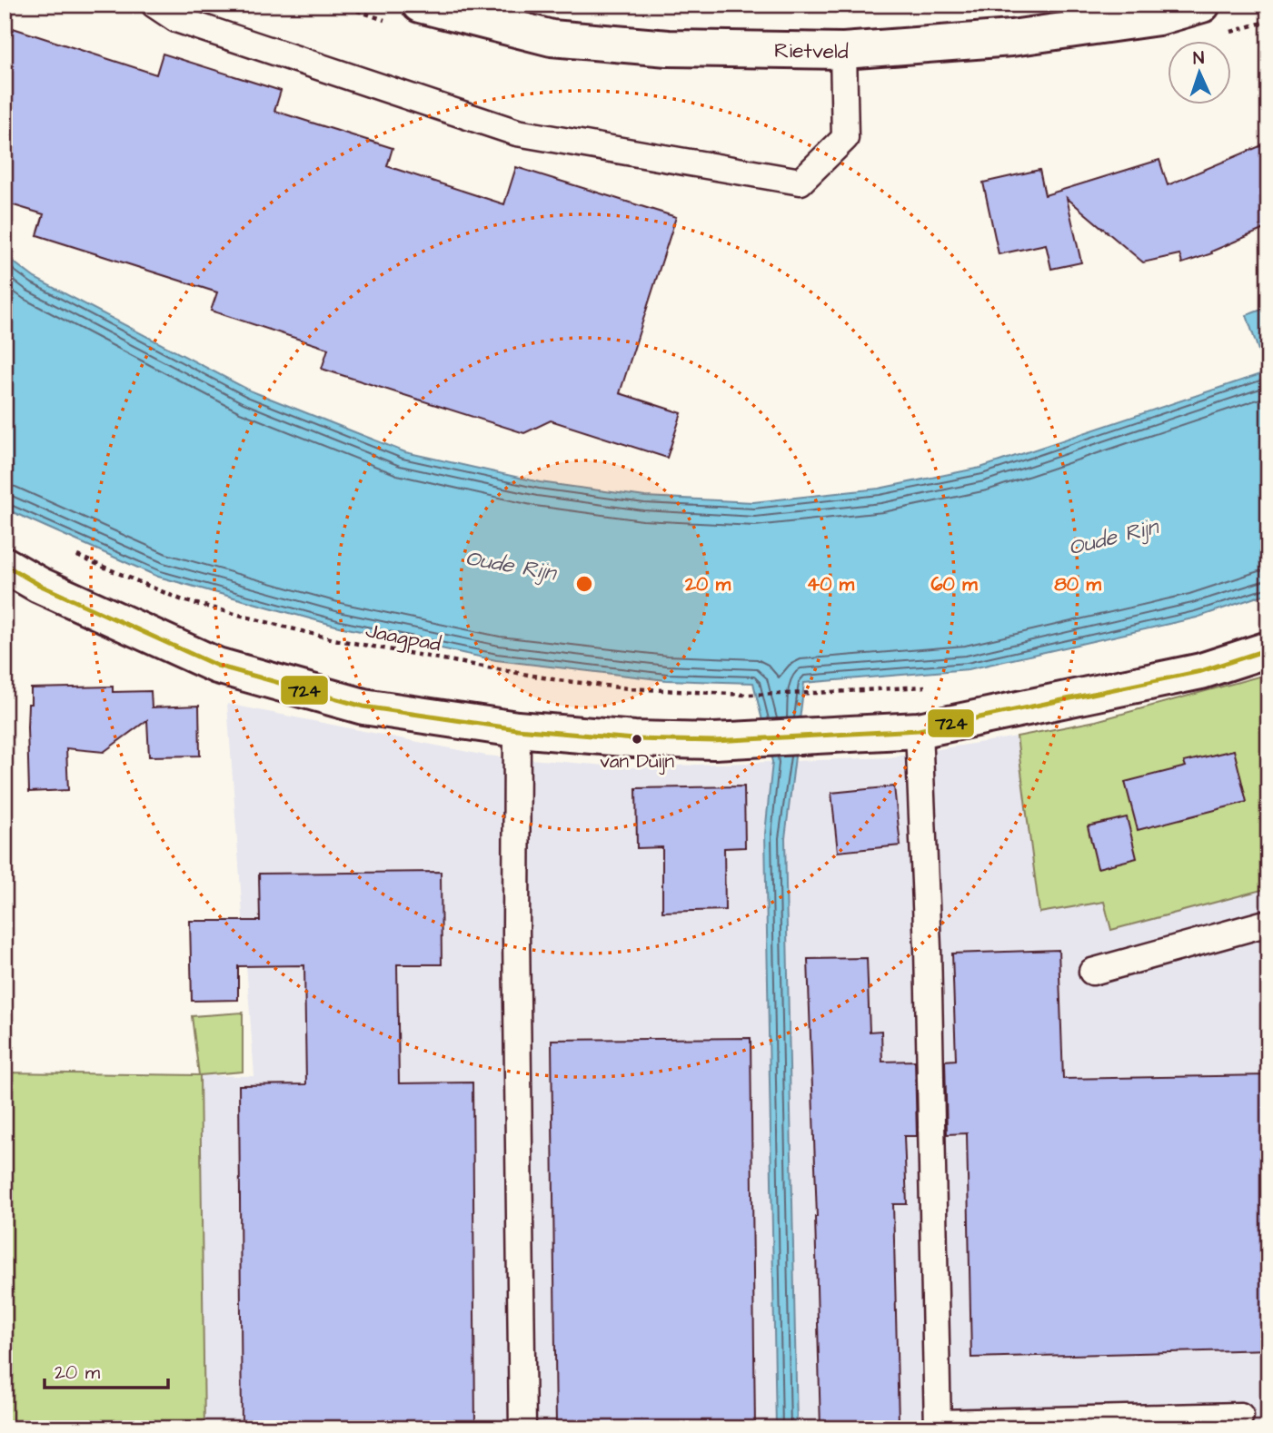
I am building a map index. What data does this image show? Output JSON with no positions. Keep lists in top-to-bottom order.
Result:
{
  "streets": {
    "street": ["Rietveld"],
    "path": ["Jaagpad"]
  },
  "water": ["Oude Rijn"],
  "places": ["van Duijn"],
  "lines": ["transit line 724"],
  "scale_bar": "20 m",
  "north": "top",
  "rings": [
    "20 m",
    "40 m",
    "60 m",
    "80 m"
  ]
}
